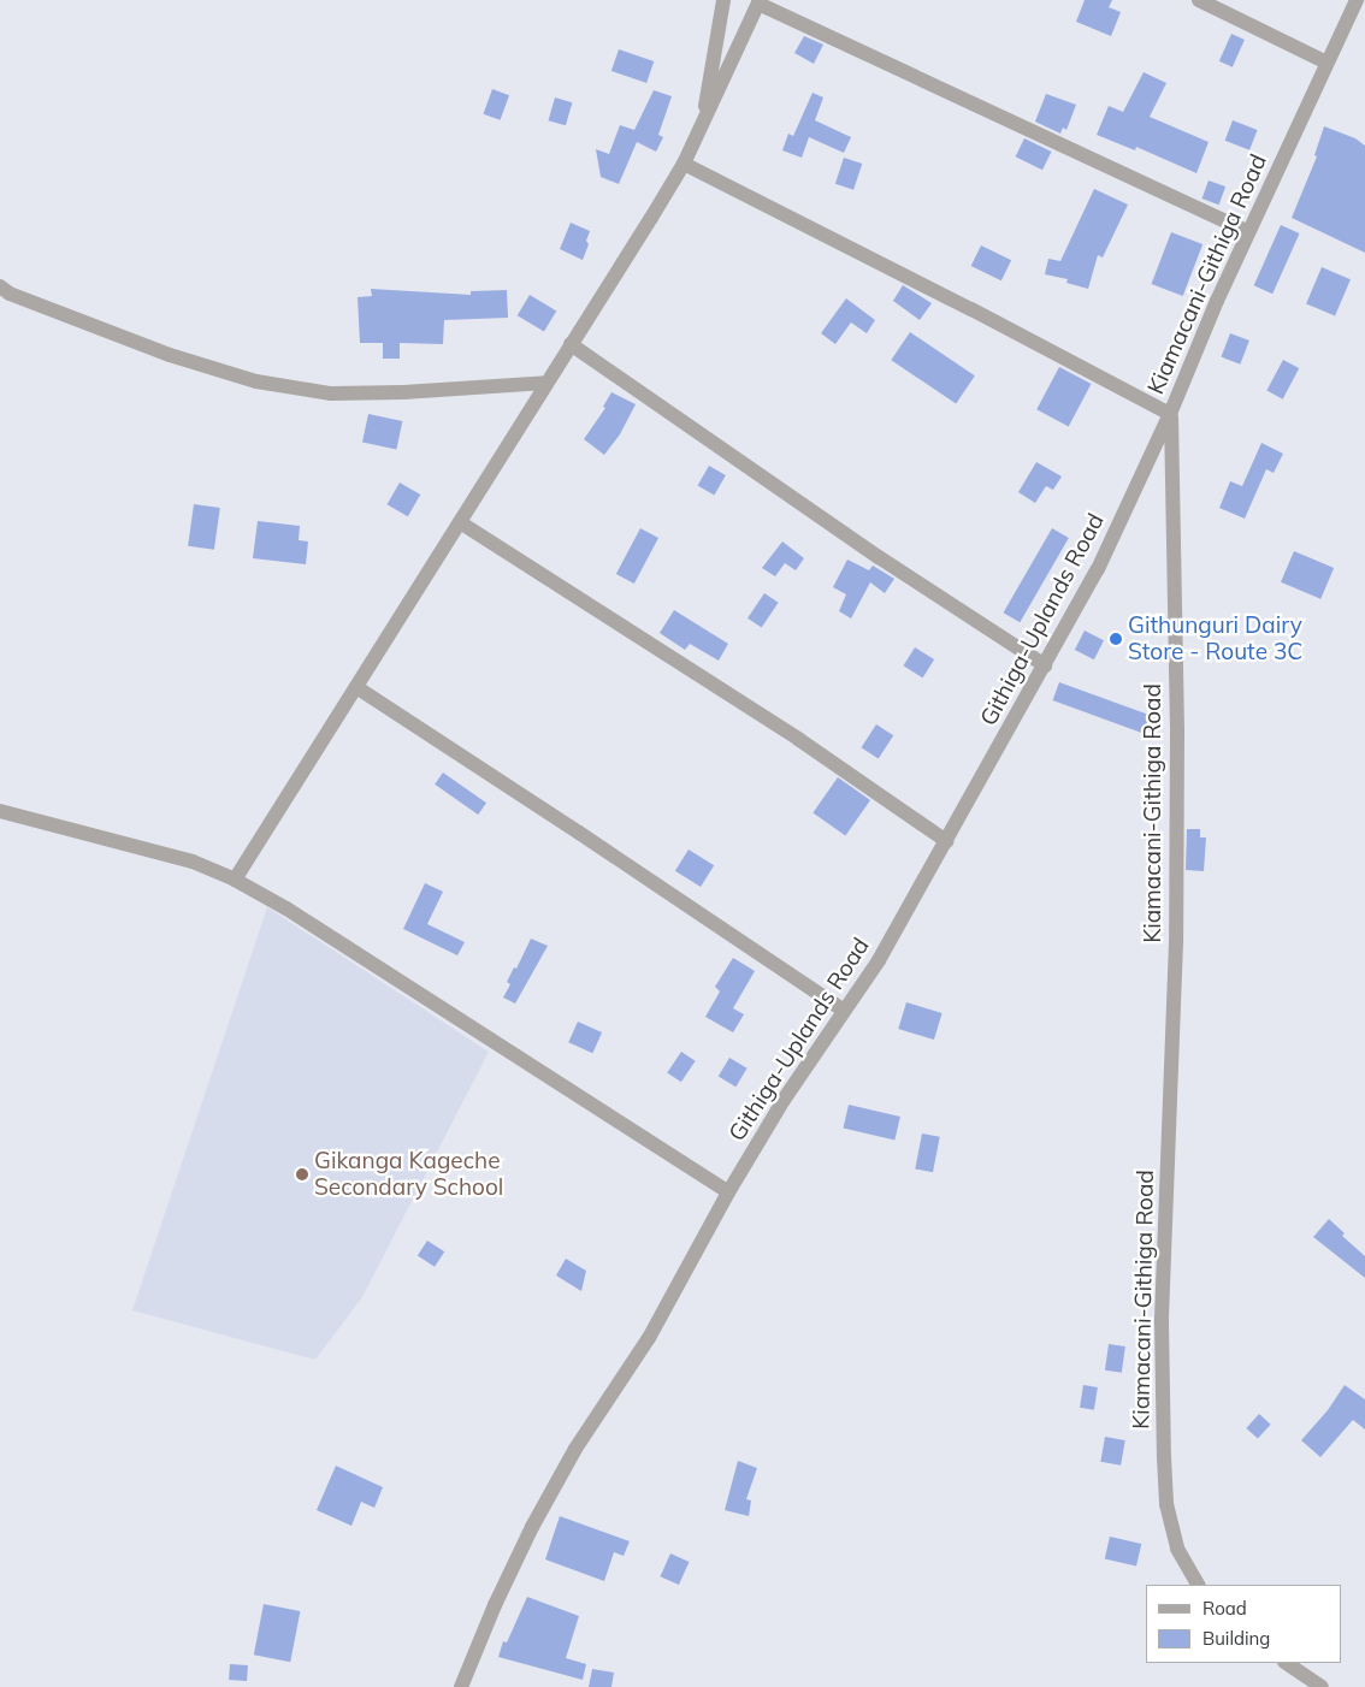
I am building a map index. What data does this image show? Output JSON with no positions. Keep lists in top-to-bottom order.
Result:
{
  "streets": {
    "street": ["Kiamacani-Githiga Road", "Githiga-Uplands Road"]
  },
  "crossings": [
    ["Kiamacani-Githiga Road", "Githiga-Uplands Road"]
  ],
  "places": ["Githunguri Dairy Store - Route 3C", "Gikanga Kageche Secondary School"],
  "legend": ["Road", "Building"]
}
